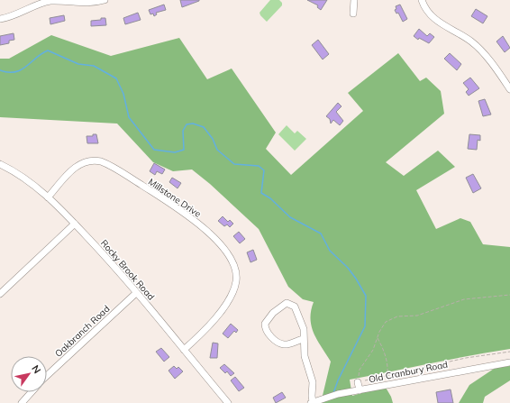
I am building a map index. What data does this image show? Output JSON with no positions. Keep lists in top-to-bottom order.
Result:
{
  "streets": {
    "street": [
      "Millstone Drive",
      "Rocky Brook Road",
      "Oakbranch Road",
      "Old Cranbury Road"
    ]
  },
  "crossings": [
    ["Millstone Drive", "Rocky Brook Road"],
    ["Rocky Brook Road", "Oakbranch Road"]
  ],
  "north": "top right"
}
